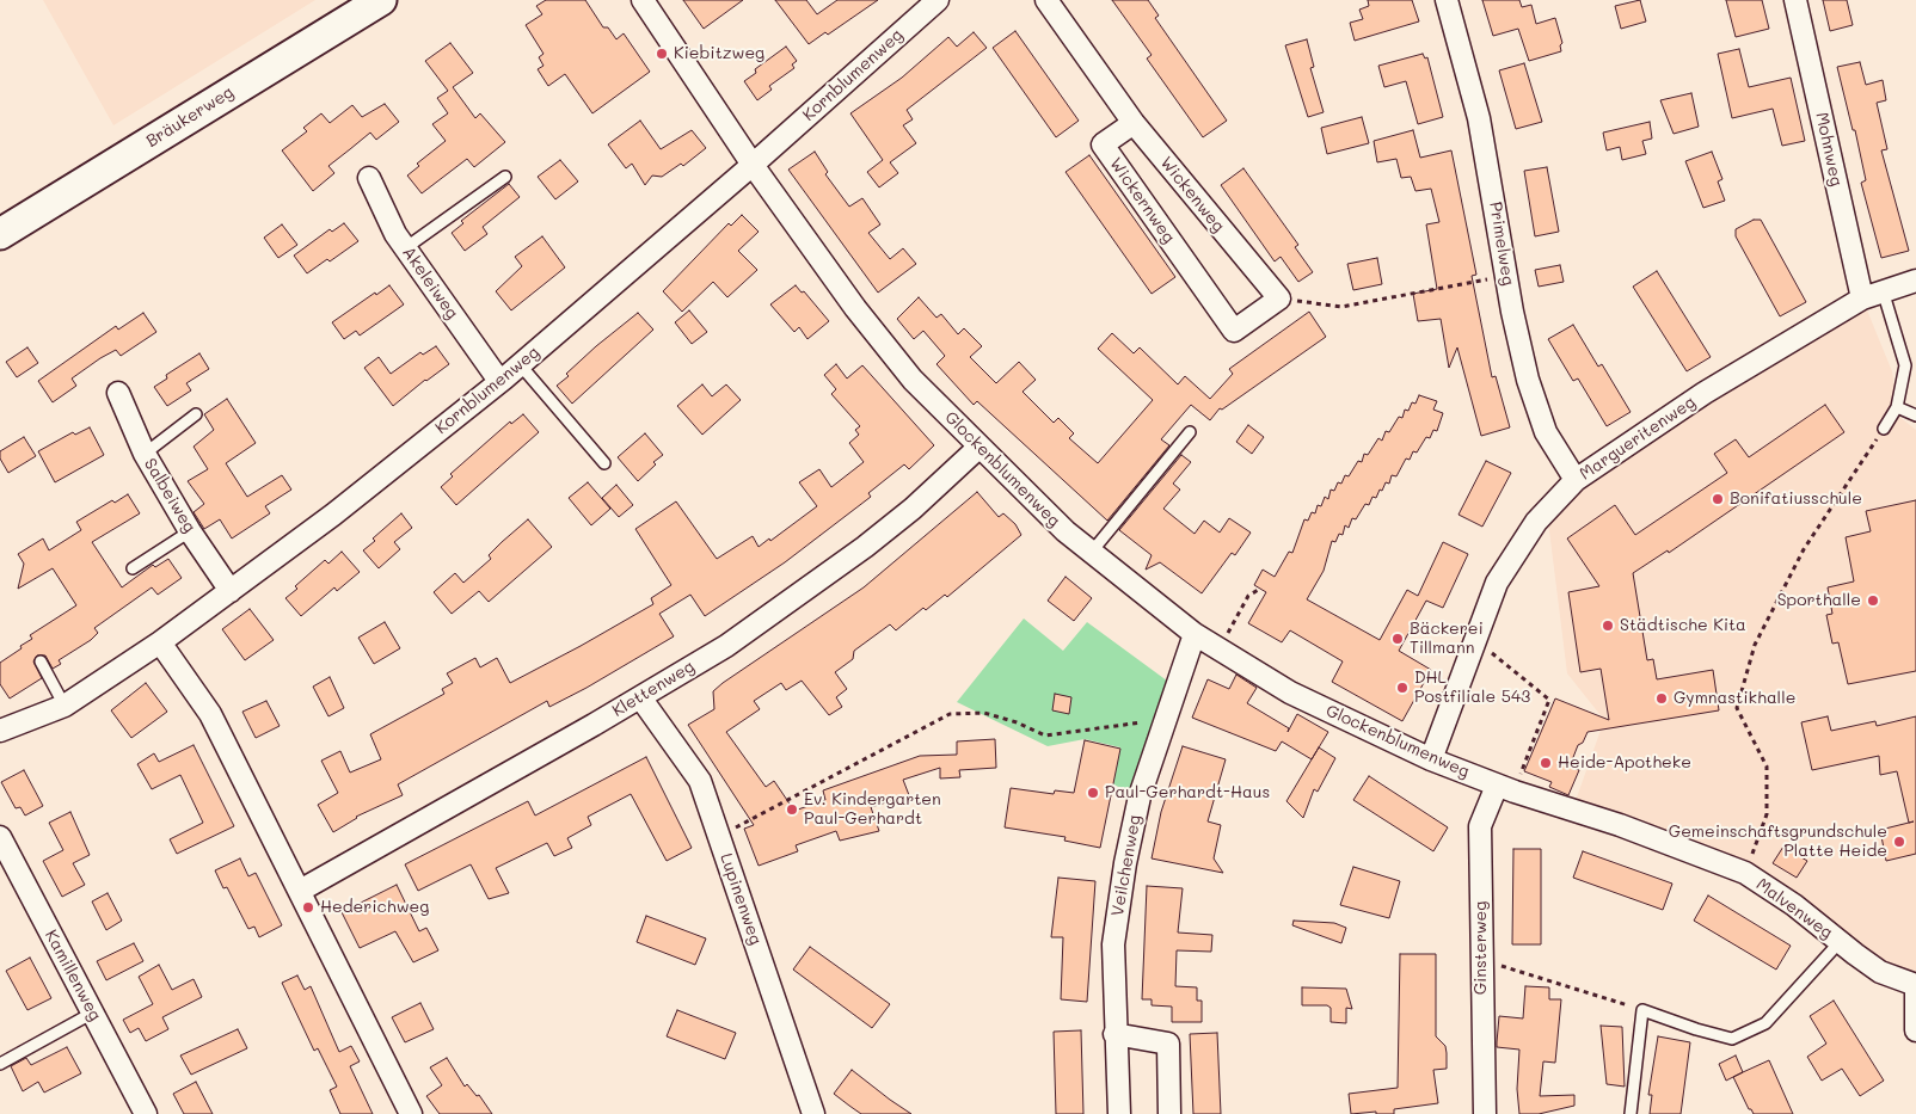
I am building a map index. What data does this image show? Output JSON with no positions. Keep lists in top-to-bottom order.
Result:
{
  "streets": {
    "main road": ["Bräukerweg"],
    "street": [
      "Kornblumenweg",
      "Mohnweg",
      "Wickenweg",
      "Wickernweg",
      "Primelweg",
      "Akeleiweg",
      "Margueritenweg",
      "Glockenblumenweg",
      "Salbeiweg",
      "Klettenweg",
      "Veilchenweg",
      "Lupinenweg",
      "Malvenweg",
      "Ginsterweg",
      "Kamillenweg"
    ]
  },
  "crossings": [
    ["Kornblumenweg", "Akeleiweg"],
    ["Kornblumenweg", "Glockenblumenweg"],
    ["Kornblumenweg", "Salbeiweg"],
    ["Mohnweg", "Margueritenweg"],
    ["Wickenweg", "Wickernweg"],
    ["Primelweg", "Margueritenweg"],
    ["Margueritenweg", "Glockenblumenweg"],
    ["Glockenblumenweg", "Klettenweg"],
    ["Glockenblumenweg", "Veilchenweg"],
    ["Glockenblumenweg", "Malvenweg"],
    ["Glockenblumenweg", "Ginsterweg"],
    ["Klettenweg", "Lupinenweg"],
    ["Malvenweg", "Ginsterweg"]
  ],
  "places": [
    "Kiebitzweg",
    "Bonifatiusschule",
    "Sporthalle",
    "Städtische Kita",
    "Bäckerei Tillmann",
    "DHL Postfiliale 543",
    "Gymnastikhalle",
    "Heide-Apotheke",
    "Paul-Gerhardt-Haus",
    "Ev. Kindergarten Paul-Gerhardt",
    "Gemeinschaftsgrundschule Platte Heide",
    "Hederichweg"
  ]
}
